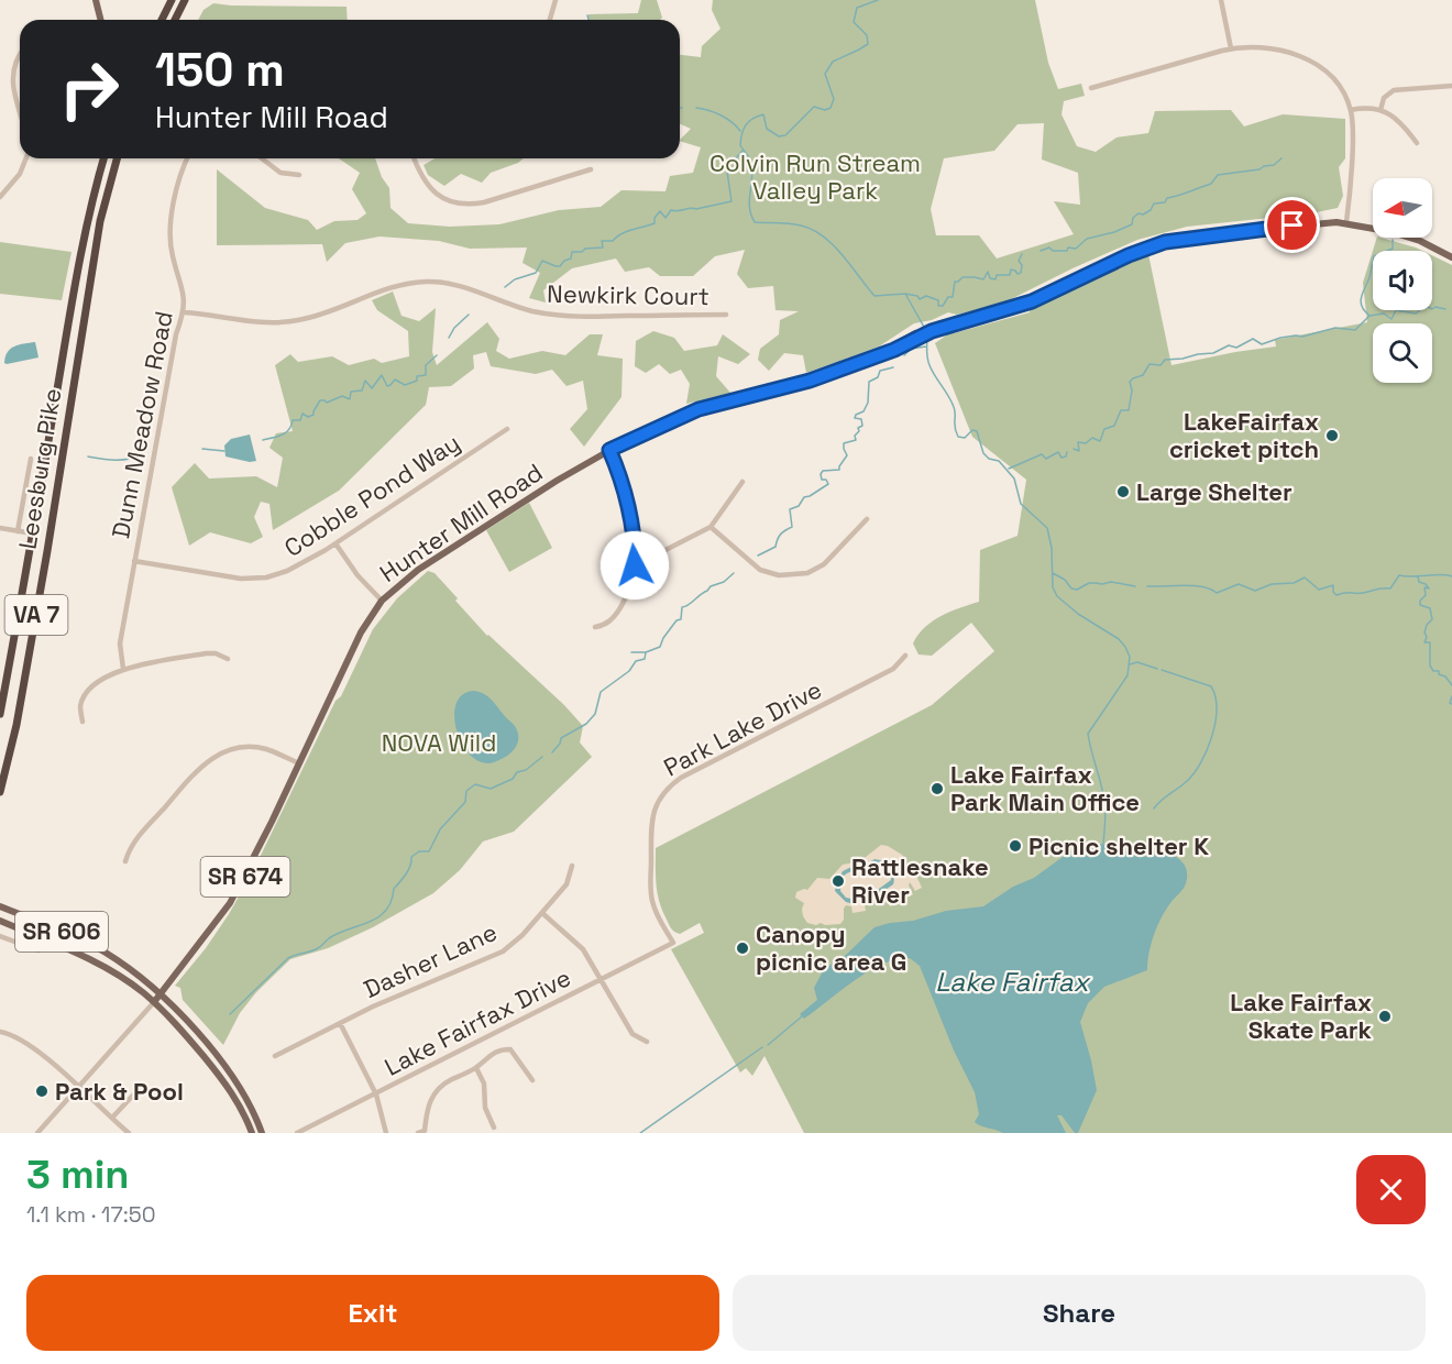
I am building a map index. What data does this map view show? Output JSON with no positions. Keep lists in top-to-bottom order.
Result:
{
  "streets": {
    "highway": ["Leesburg Pike", "VA 7"],
    "main road": ["Hunter Mill Road", "SR 674", "SR 606"],
    "street": [
      "Newkirk Court",
      "Dunn Meadow Road",
      "Cobble Pond Way",
      "Park Lake Drive",
      "Dasher Lane",
      "Lake Fairfax Drive"
    ]
  },
  "crossings": [
    ["Newkirk Court", "Dunn Meadow Road"],
    ["Dunn Meadow Road", "Cobble Pond Way"],
    ["Hunter Mill Road", "SR 606"],
    ["Park Lake Drive", "Lake Fairfax Drive"]
  ],
  "water": ["Lake Fairfax"],
  "parks": ["Colvin Run Stream Valley Park", "NOVA Wild"],
  "places": [
    "LakeFairfax cricket pitch",
    "Large Shelter",
    "Lake Fairfax Park Main Office",
    "Picnic shelter K",
    "Rattlesnake River",
    "Canopy picnic area G",
    "Lake Fairfax Skate Park",
    "Park & Pool"
  ],
  "north": "left",
  "page": {
    "turn": ["150 m", "Hunter Mill Road"],
    "heading": ["3 min", "1.1 km · 17:50"],
    "buttons": ["Exit", "Share"]
  }
}
